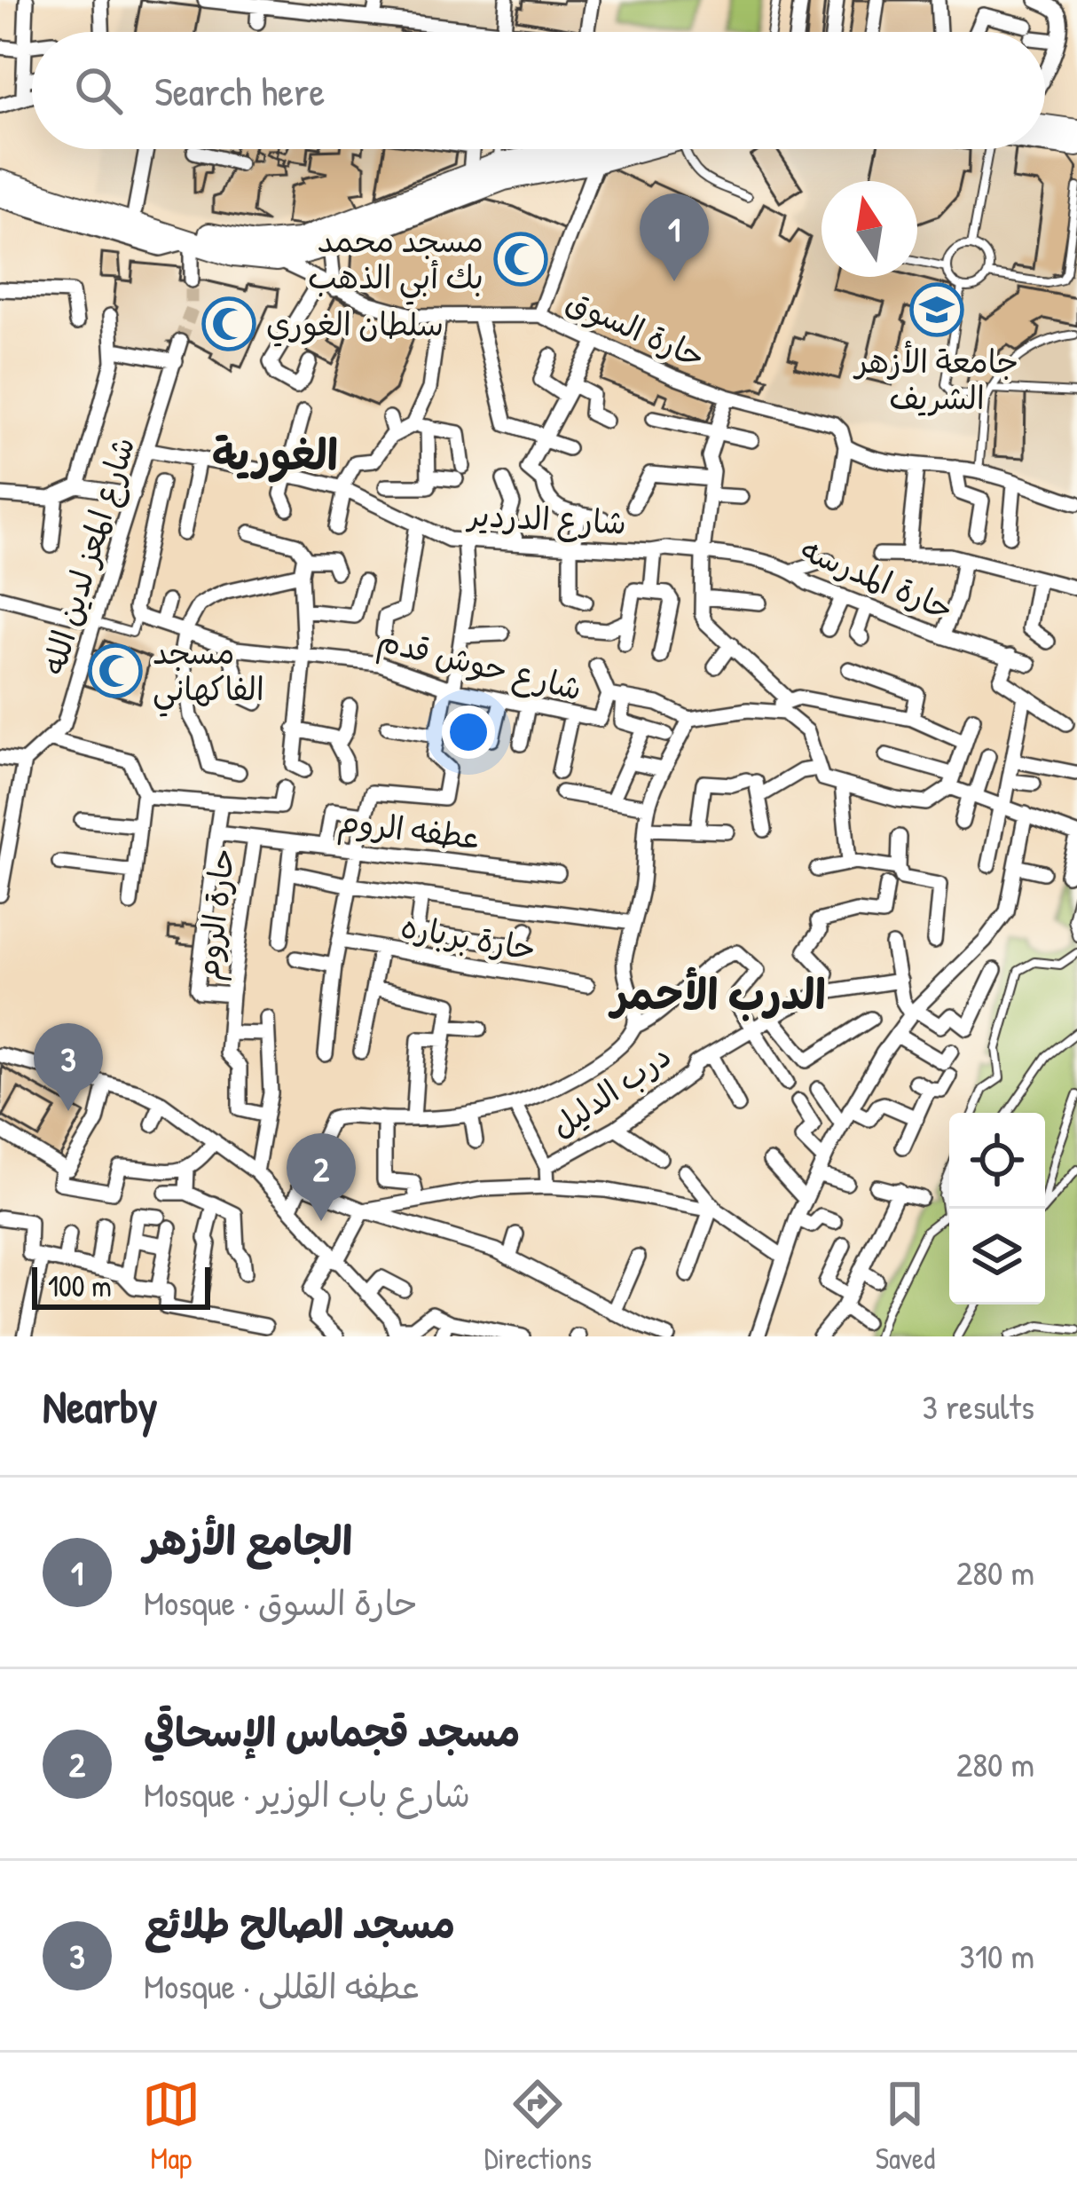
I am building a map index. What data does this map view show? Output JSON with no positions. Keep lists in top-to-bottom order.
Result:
{
  "streets": {
    "street": [
      "حارة السوق",
      "شارع الدردير",
      "شارع المعز لدين الله",
      "حارة المدرسه",
      "شارع حوش قدم",
      "عطفه الروم",
      "حارة الروم",
      "حارة برباره",
      "درب الدليل"
    ]
  },
  "crossings": [
    ["شارع الدردير", "شارع المعز لدين الله"],
    ["شارع الدردير", "حارة المدرسه"],
    ["عطفه الروم", "حارة الروم"]
  ],
  "districts": ["الغورية", "الدرب الأحمر"],
  "places": {
    "mosque": ["مسجد محمد بك أبي الذهب", "سلطان الغوري", "مسجد الفاكهاني"],
    "school or university": ["جامعة الأزهر الشريف"]
  },
  "scale_bar": "100 m",
  "north": "top",
  "page": {
    "search": "Search here",
    "pins": ["1", "3", "2"],
    "scale": "100 m",
    "heading": ["Nearby", "3 results"],
    "list": [
      {
        "mark": "1",
        "name": "الجامع الأزهر",
        "note": "Mosque · حارة السوق",
        "value": "280 m"
      },
      {
        "mark": "2",
        "name": "مسجد قجماس الإسحاقي",
        "note": "Mosque · شارع باب الوزير",
        "value": "280 m"
      },
      {
        "mark": "3",
        "name": "مسجد الصالح طلائع",
        "note": "Mosque · عطفه القللى",
        "value": "310 m"
      }
    ],
    "nav": ["Map", "Directions", "Saved"]
  }
}
